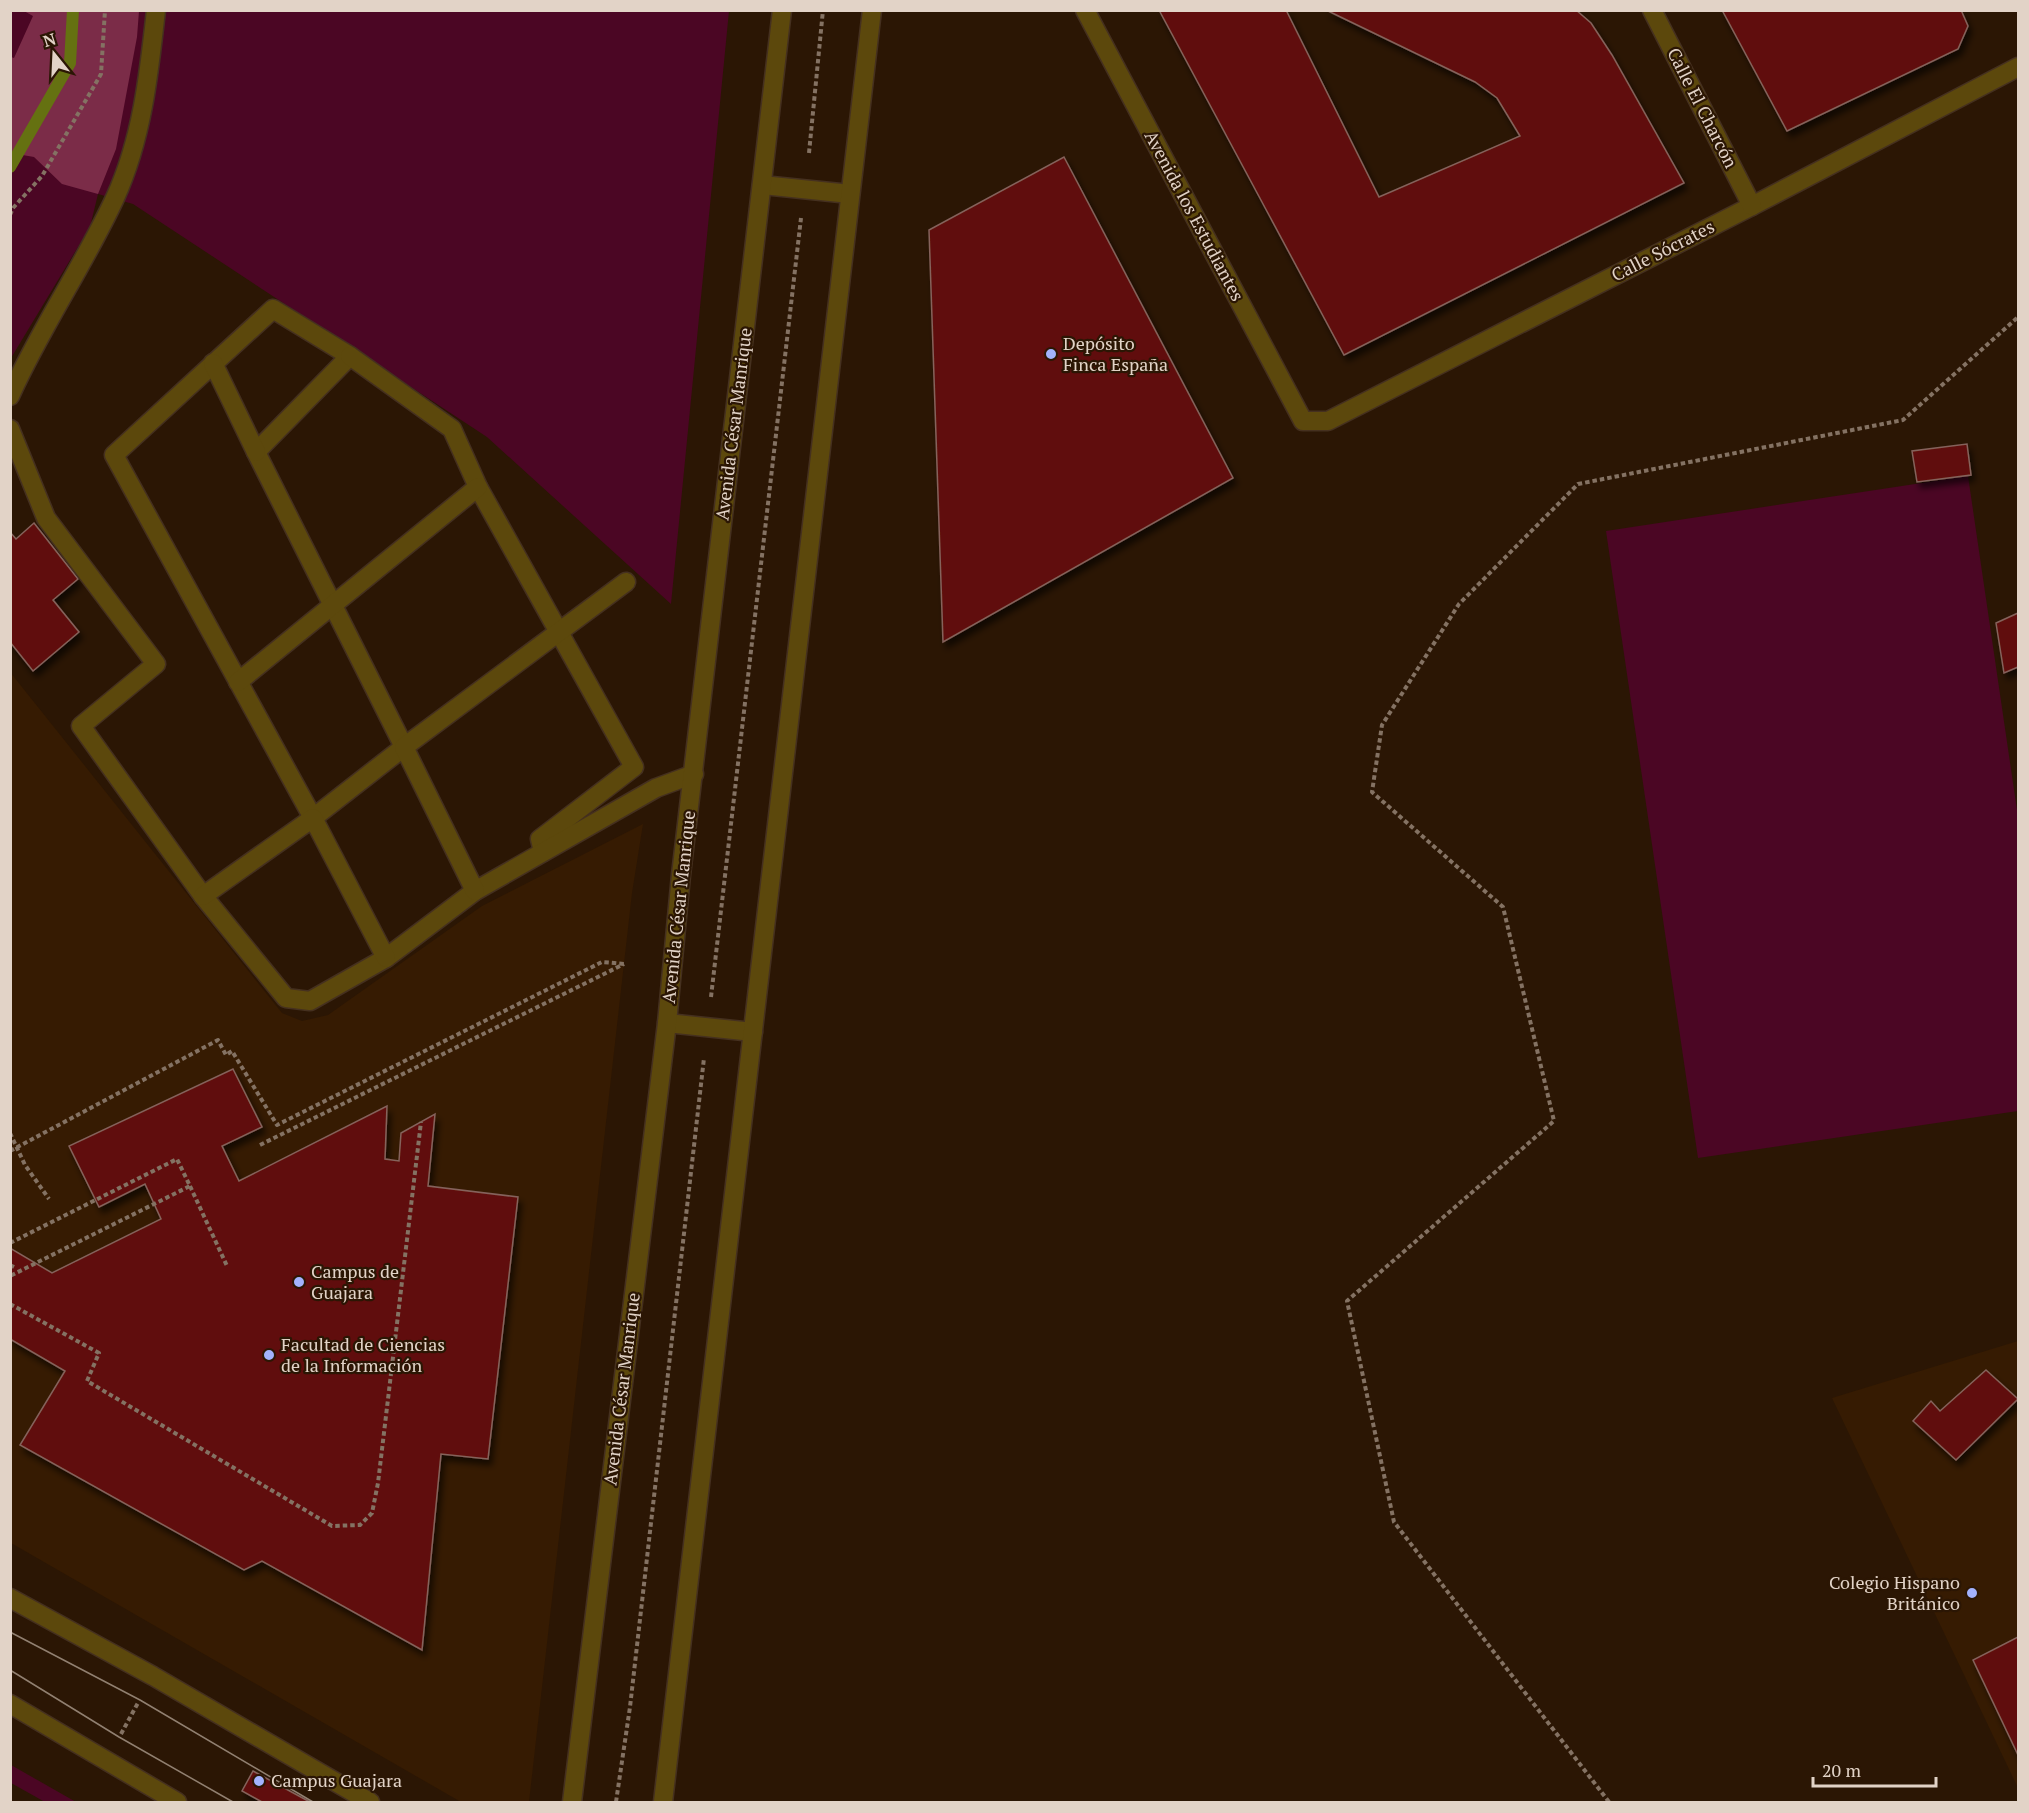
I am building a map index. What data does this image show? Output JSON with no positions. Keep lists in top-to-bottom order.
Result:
{
  "streets": {
    "street": [
      "Calle El Charcón",
      "Avenida los Estudiantes",
      "Calle Sócrates",
      "Avenida César Manrique"
    ]
  },
  "crossings": [
    ["Calle El Charcón", "Calle Sócrates"],
    ["Avenida los Estudiantes", "Calle Sócrates"]
  ],
  "places": [
    "Depósito Finca España",
    "Campus de Guajara",
    "Facultad de Ciencias de la Información",
    "Colegio Hispano Británico",
    "Campus Guajara"
  ],
  "scale_bar": "20 m",
  "north": "top"
}
